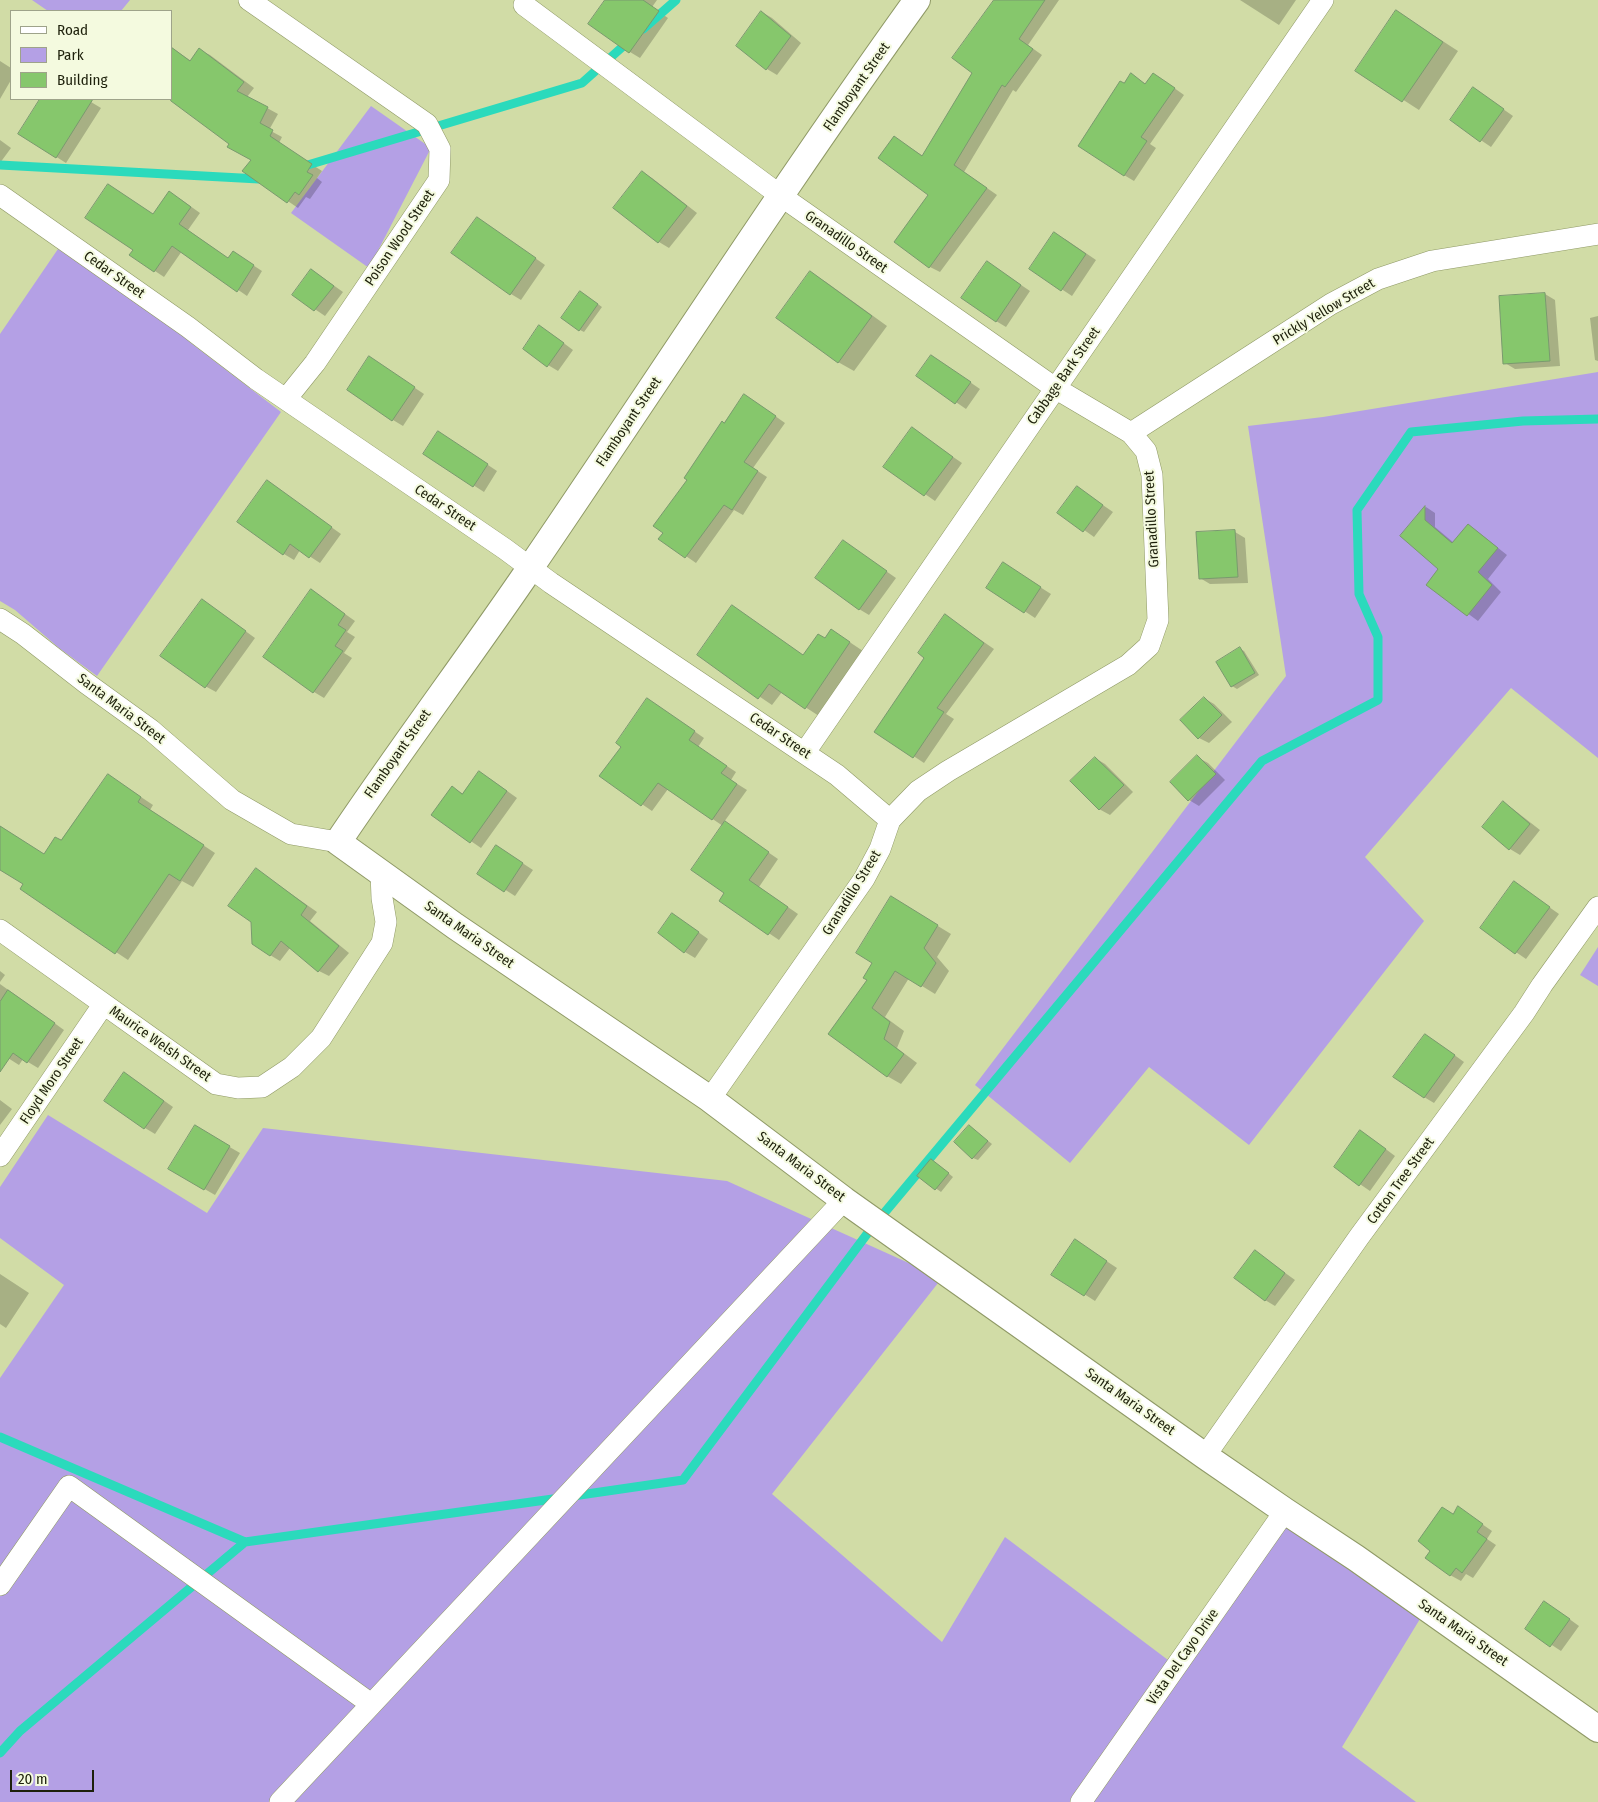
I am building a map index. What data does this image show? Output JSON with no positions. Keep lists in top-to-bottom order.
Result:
{
  "streets": {
    "street": [
      "Flamboyant Street",
      "Poison Wood Street",
      "Granadillo Street",
      "Cedar Street",
      "Prickly Yellow Street",
      "Cabbage Bark Street",
      "Santa Maria Street",
      "Maurice Welsh Street",
      "Floyd Moro Street",
      "Cotton Tree Street",
      "Vista Del Cayo Drive"
    ]
  },
  "crossings": [
    ["Flamboyant Street", "Granadillo Street"],
    ["Flamboyant Street", "Cedar Street"],
    ["Flamboyant Street", "Santa Maria Street"],
    ["Poison Wood Street", "Cedar Street"],
    ["Granadillo Street", "Cedar Street"],
    ["Granadillo Street", "Prickly Yellow Street"],
    ["Granadillo Street", "Cabbage Bark Street"],
    ["Granadillo Street", "Santa Maria Street"],
    ["Cedar Street", "Cabbage Bark Street"],
    ["Santa Maria Street", "Maurice Welsh Street"],
    ["Santa Maria Street", "Cotton Tree Street"],
    ["Santa Maria Street", "Vista Del Cayo Drive"],
    ["Maurice Welsh Street", "Floyd Moro Street"]
  ],
  "legend": ["Road", "Park", "Building"],
  "scale_bar": "20 m"
}
